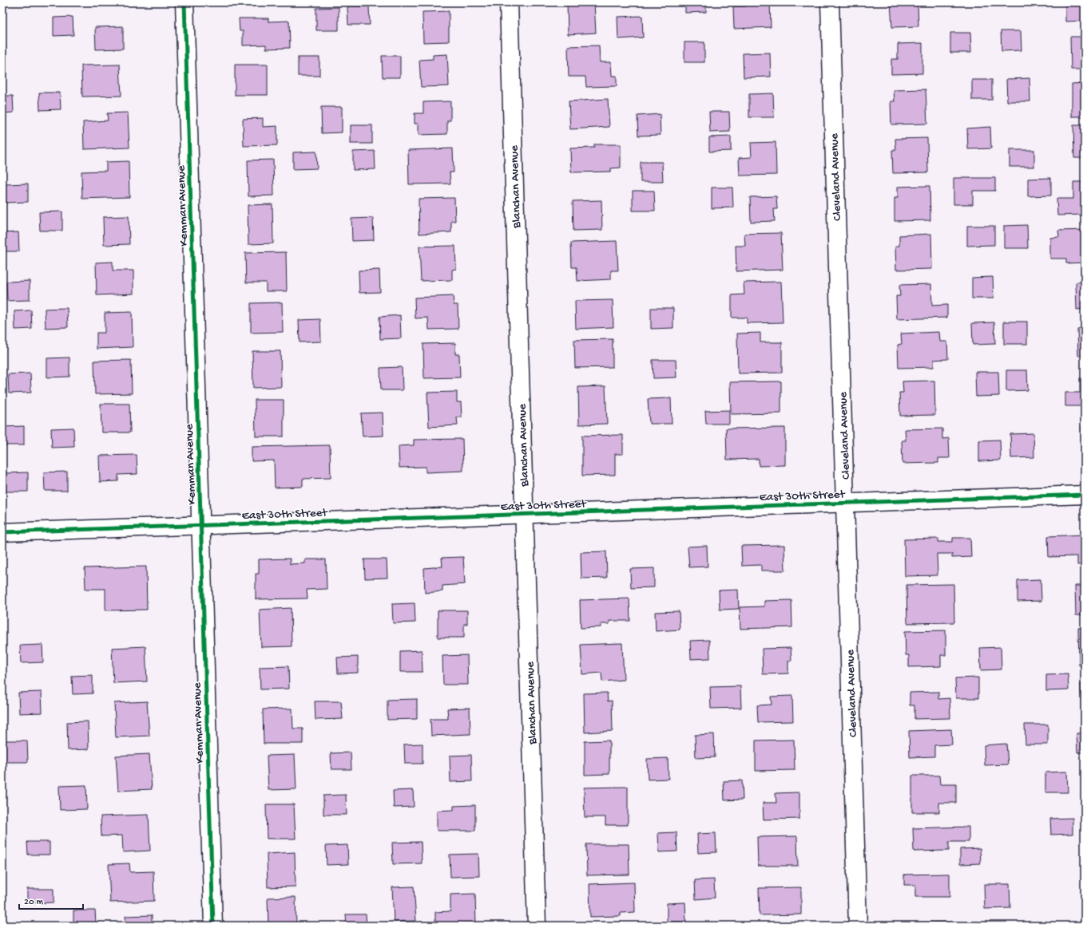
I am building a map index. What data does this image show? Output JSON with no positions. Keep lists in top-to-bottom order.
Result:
{
  "streets": {
    "street": [
      "Cleveland Avenue",
      "Blanchan Avenue",
      "Kemman Avenue",
      "East 30th Street"
    ]
  },
  "crossings": [
    ["Cleveland Avenue", "East 30th Street"],
    ["Blanchan Avenue", "East 30th Street"],
    ["Kemman Avenue", "East 30th Street"]
  ],
  "scale_bar": "20 m"
}
